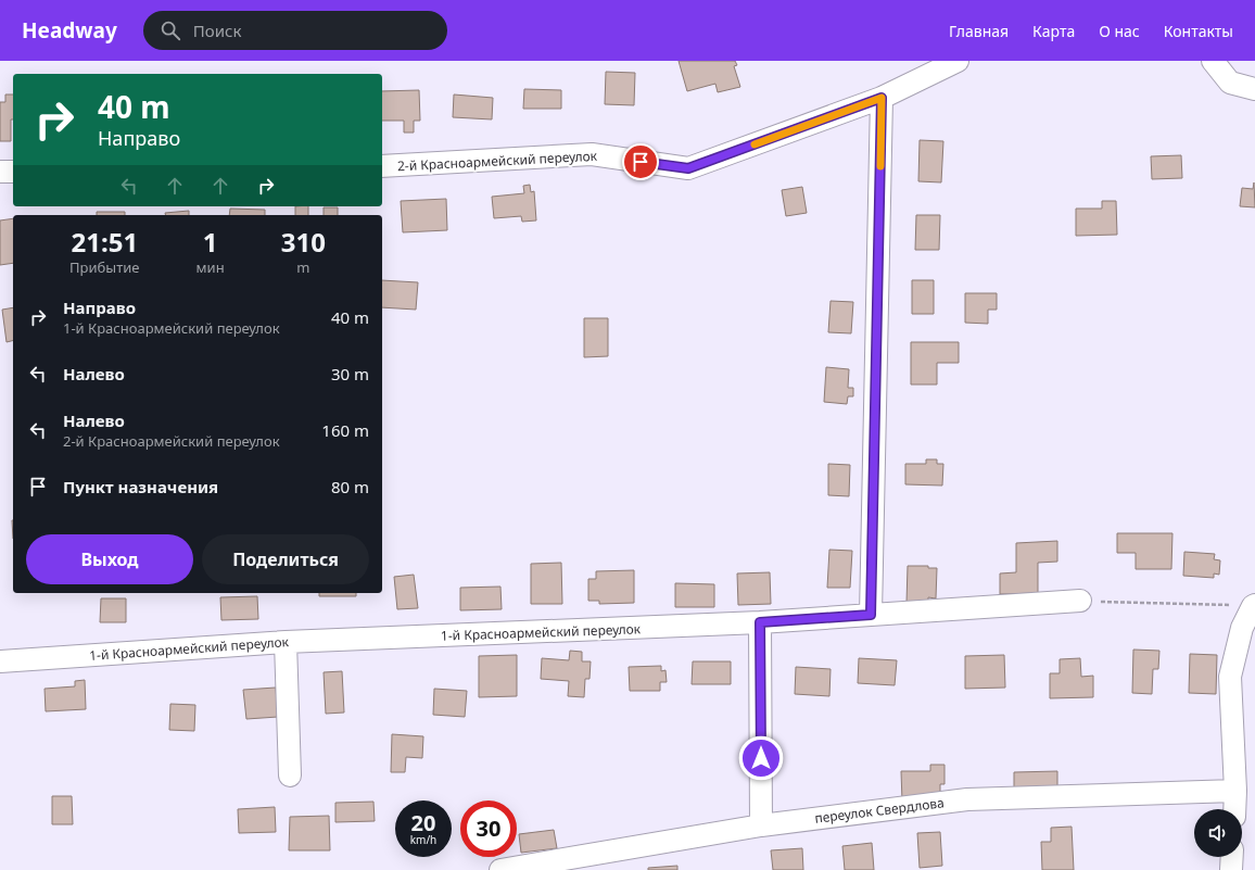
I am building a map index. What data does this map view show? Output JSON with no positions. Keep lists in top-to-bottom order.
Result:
{
  "streets": {
    "street": ["2-й Красноармейский переулок", "1-й Красноармейский переулок", "переулок Свердлова"]
  },
  "page": {
    "header": "Headway",
    "search": "Поиск",
    "nav": [
      "Главная",
      "Карта",
      "О нас",
      "Контакты"
    ],
    "turn": ["40 m", "Направо"],
    "eta": [
      "21:51",
      "Прибытие",
      "1",
      "мин",
      "310",
      "m"
    ],
    "list": [
      {
        "name": "Направо",
        "note": "1-й Красноармейский переулок",
        "value": "40 m"
      },
      {
        "name": "Налево",
        "value": "30 m"
      },
      {
        "name": "Налево",
        "note": "2-й Красноармейский переулок",
        "value": "160 m"
      },
      {
        "name": "Пункт назначения",
        "value": "80 m"
      }
    ],
    "buttons": ["Выход", "Поделиться"],
    "speed": "20 km/h",
    "limit": "30"
  }
}
